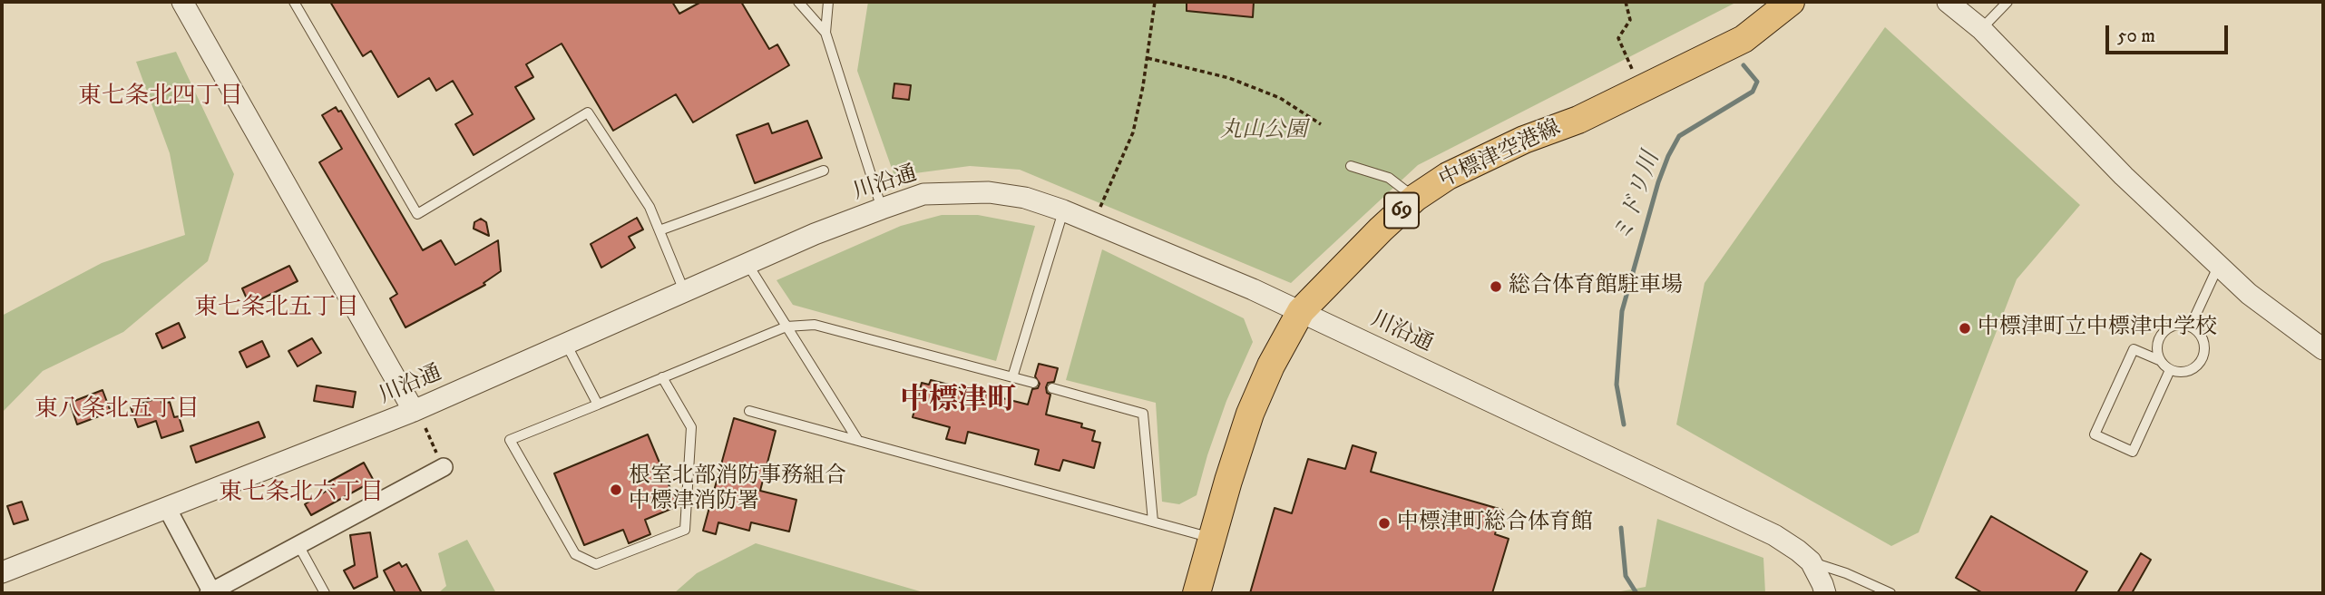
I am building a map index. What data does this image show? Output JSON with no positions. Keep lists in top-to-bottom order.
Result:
{
  "streets": {
    "main road": ["中標津空港線", "69"],
    "street": ["川沿通"]
  },
  "crossings": [
    ["中標津空港線", "川沿通"]
  ],
  "districts": [
    "東七条北四丁目",
    "東七条北五丁目",
    "中標津町",
    "東八条北五丁目",
    "東七条北六丁目"
  ],
  "water": ["ミドリ川"],
  "parks": ["丸山公園"],
  "places": [
    "総合体育館駐車場",
    "中標津町立中標津中学校",
    "根室北部消防事務組合 中標津消防署",
    "中標津町総合体育館"
  ],
  "scale_bar": "50 m"
}
